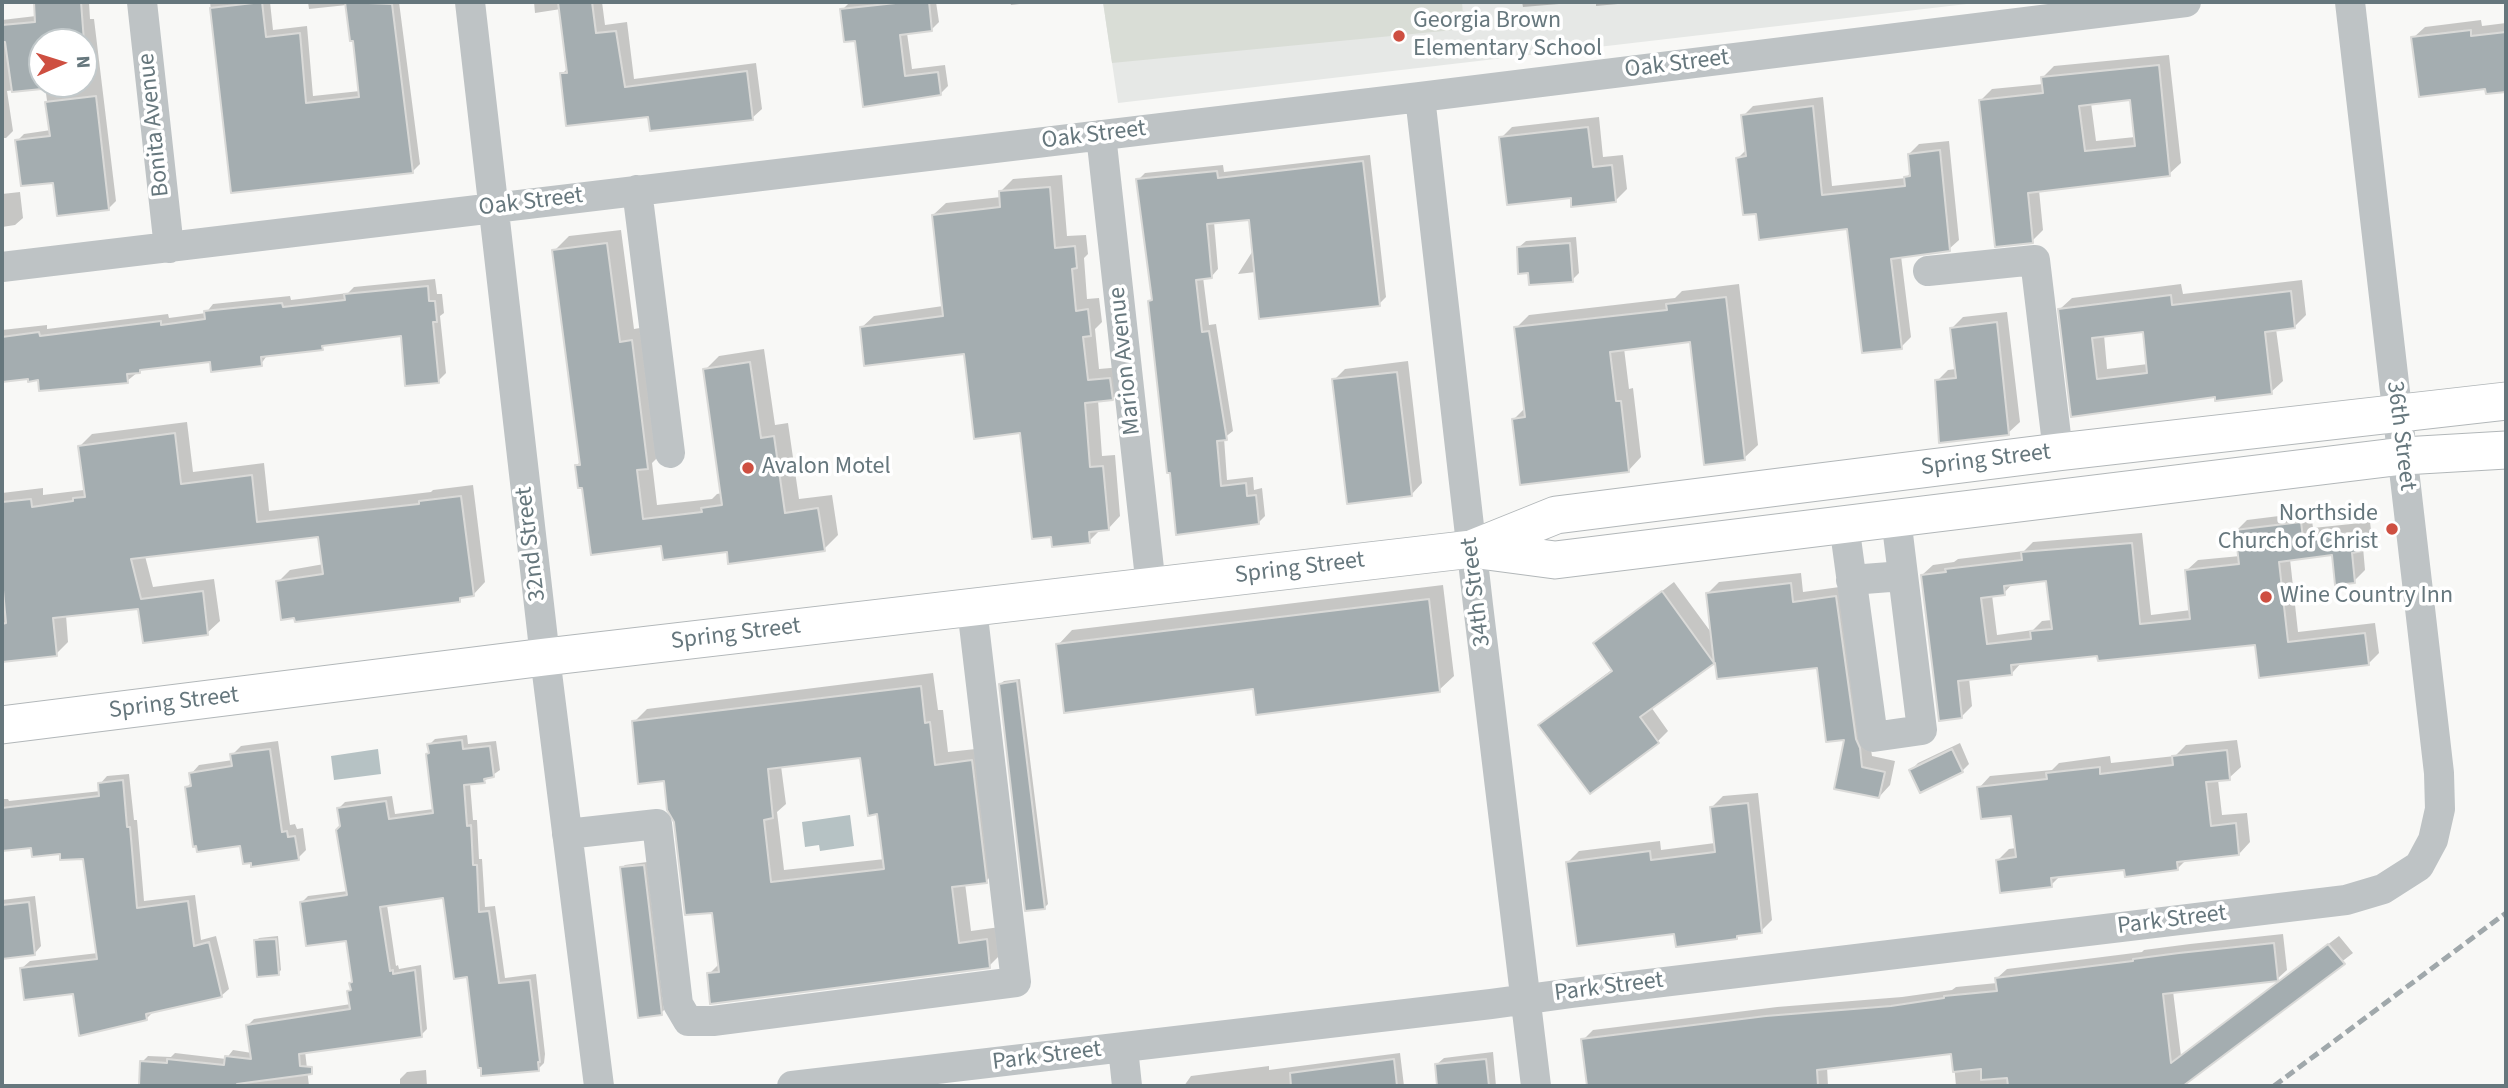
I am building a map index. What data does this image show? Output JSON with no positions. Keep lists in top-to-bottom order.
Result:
{
  "streets": {
    "main road": ["Spring Street"],
    "street": [
      "Oak Street",
      "Bonita Avenue",
      "Marion Avenue",
      "36th Street",
      "32nd Street",
      "34th Street",
      "Park Street"
    ]
  },
  "crossings": [
    ["Oak Street", "Bonita Avenue"],
    ["Oak Street", "Marion Avenue"],
    ["Oak Street", "32nd Street"],
    ["Oak Street", "34th Street"],
    ["Marion Avenue", "Spring Street"],
    ["36th Street", "Spring Street"],
    ["36th Street", "Park Street"],
    ["Spring Street", "32nd Street"],
    ["Spring Street", "34th Street"],
    ["34th Street", "Park Street"]
  ],
  "places": [
    "Georgia Brown Elementary School",
    "Avalon Motel",
    "Northside Church of Christ",
    "Wine Country Inn"
  ],
  "north": "right"
}
